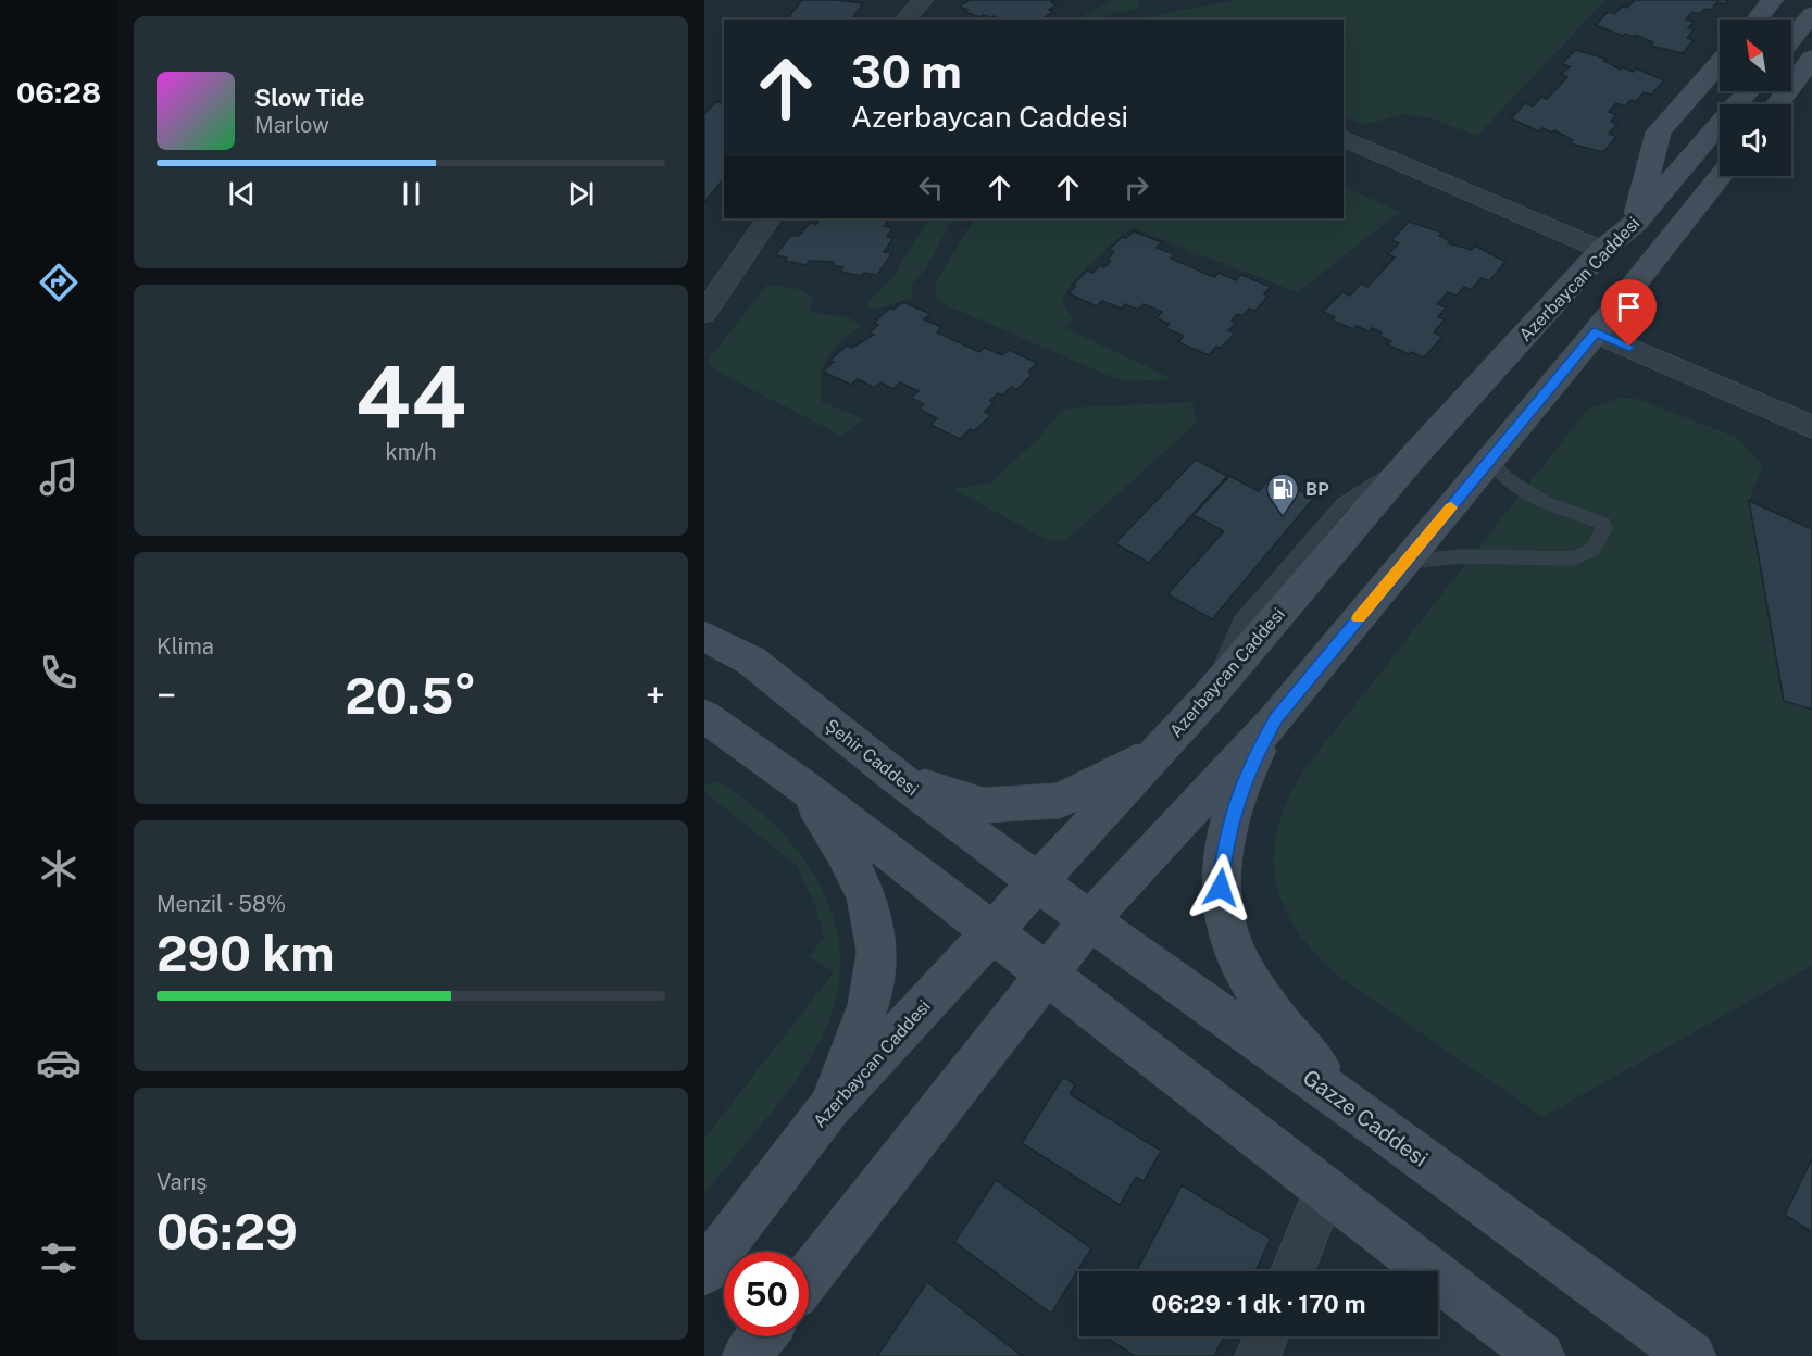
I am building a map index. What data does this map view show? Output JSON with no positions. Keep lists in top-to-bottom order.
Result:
{
  "streets": {
    "main road": ["Azerbaycan Caddesi", "Şehir Caddesi", "Gazze Caddesi"]
  },
  "crossings": [
    ["Azerbaycan Caddesi", "Şehir Caddesi"],
    ["Azerbaycan Caddesi", "Gazze Caddesi"],
    ["Şehir Caddesi", "Gazze Caddesi"]
  ],
  "places": {
    "fuel station": ["BP"]
  },
  "north": "top left",
  "page": {
    "tabs": "06:28",
    "turn": ["30 m", "Azerbaycan Caddesi"],
    "song": ["Slow Tide", "Marlow"],
    "tile": [
      ["44", "km/h"],
      "Klima",
      ["Menzil · 58%", "290 km"],
      ["Varış", "06:29"]
    ],
    "heat": ["−", "20.5°", "+"],
    "limit": "50",
    "trip": "06:29 · 1 dk · 170 m"
  }
}
